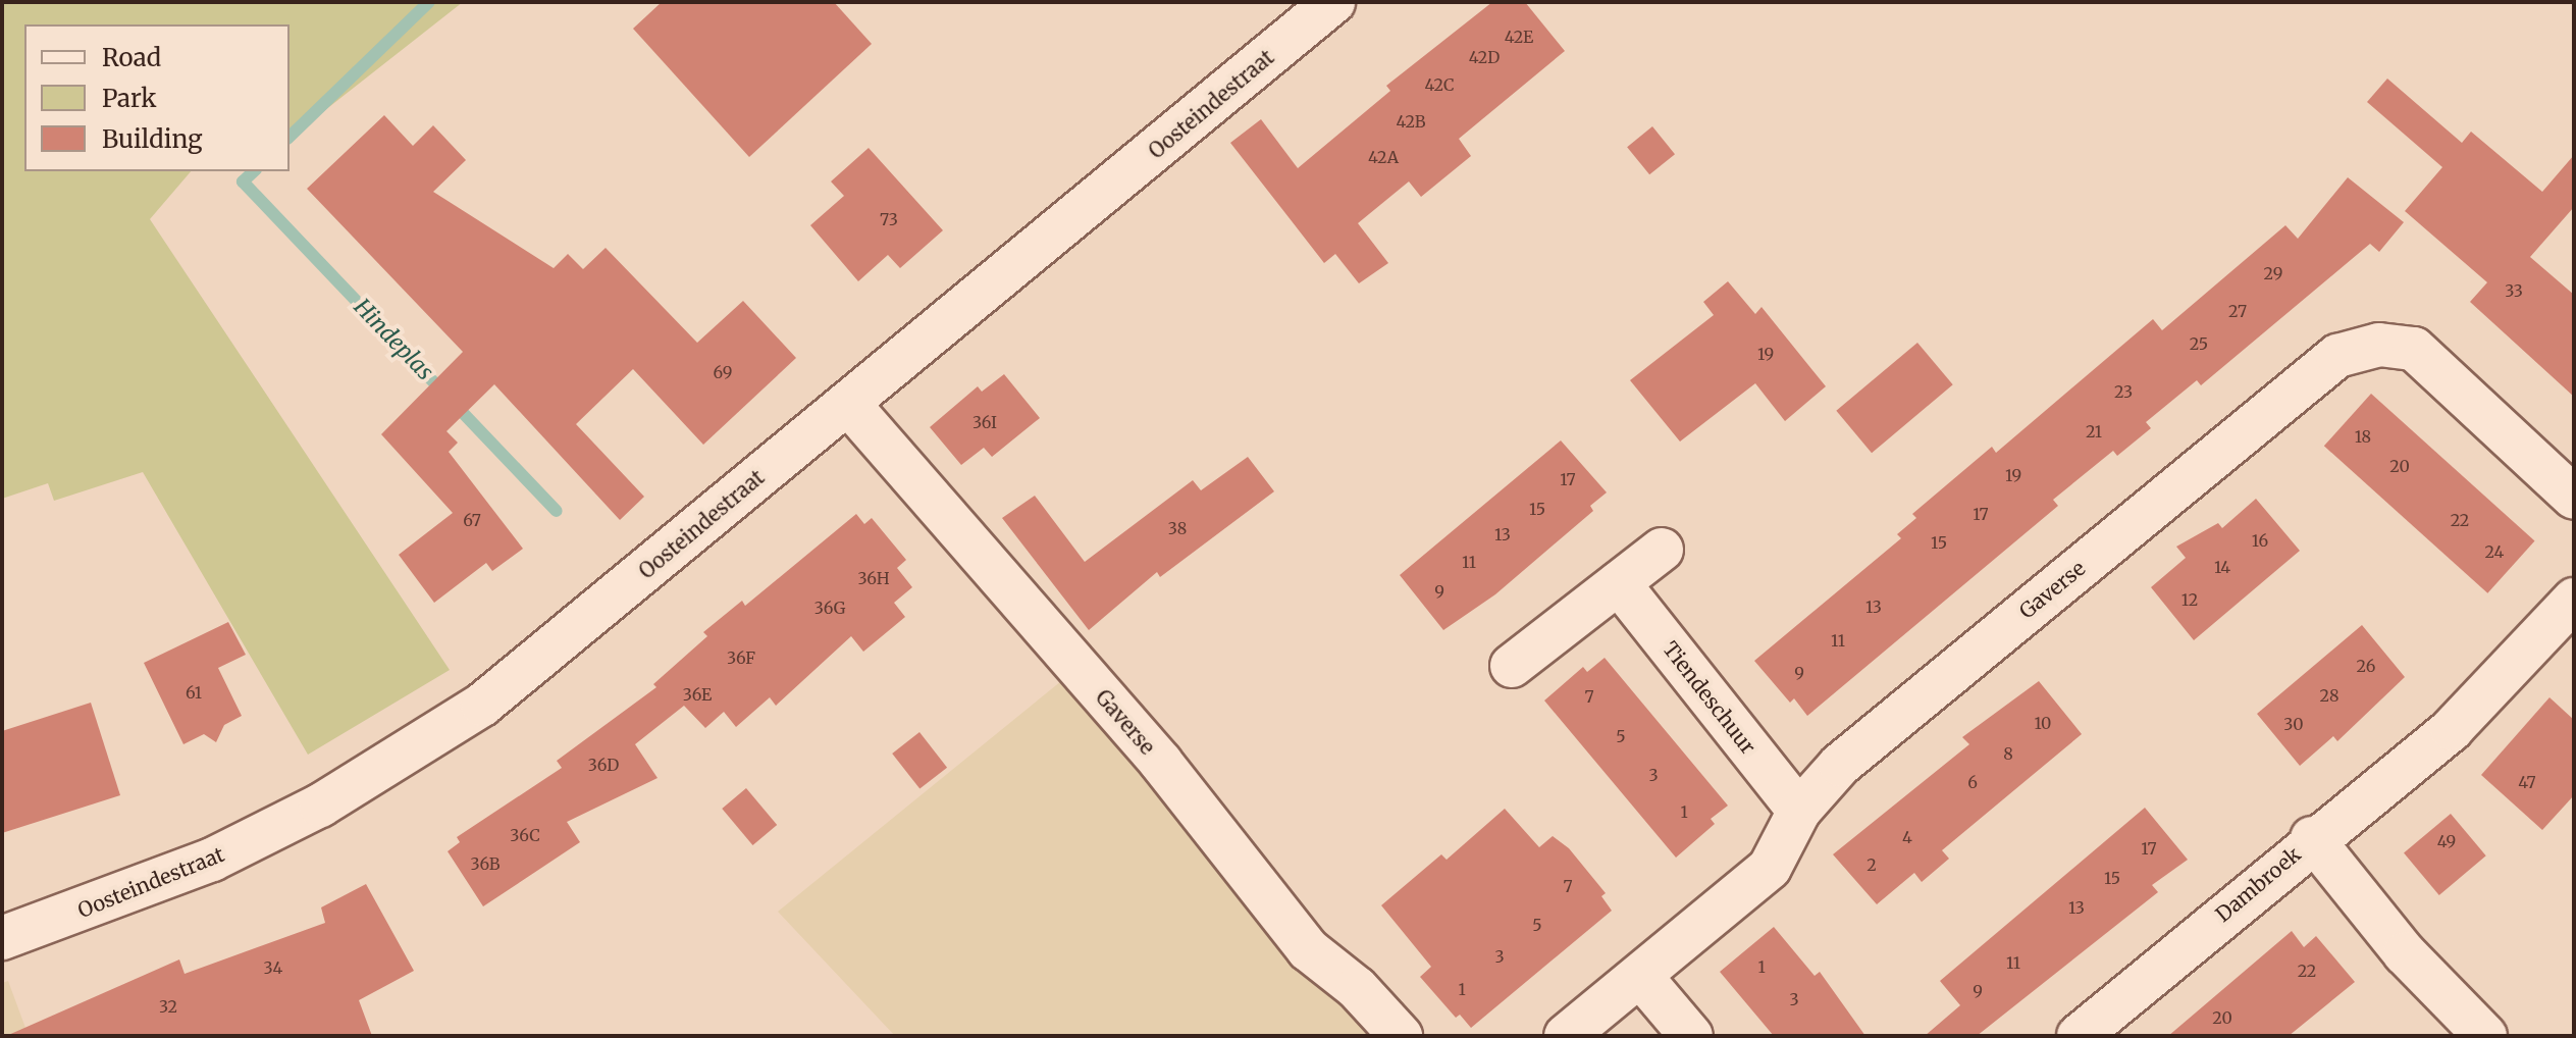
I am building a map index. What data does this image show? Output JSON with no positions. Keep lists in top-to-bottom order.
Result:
{
  "streets": {
    "street": [
      "Oosteindestraat",
      "Gaverse",
      "Tiendeschuur",
      "Dambroek"
    ]
  },
  "crossings": [
    ["Oosteindestraat", "Gaverse"],
    ["Gaverse", "Tiendeschuur"]
  ],
  "water": ["Hindeplas"],
  "house_numbers": [
    "42E",
    "42D",
    "42C",
    "42B",
    "42A",
    "73",
    "29",
    "33",
    "27",
    "25",
    "19",
    "69",
    "23",
    "36I",
    "21",
    "18",
    "20",
    "19",
    "17",
    "15",
    "17",
    "67",
    "22",
    "38",
    "13",
    "16",
    "15",
    "24",
    "11",
    "14",
    "36H",
    "9",
    "12",
    "13",
    "36G",
    "11",
    "36F",
    "26",
    "9",
    "61",
    "36E",
    "28",
    "7",
    "10",
    "30",
    "5",
    "8",
    "36D",
    "3",
    "6",
    "47",
    "1",
    "36C",
    "4",
    "49",
    "17",
    "36B",
    "2",
    "15",
    "7",
    "13",
    "5",
    "3",
    "11",
    "1",
    "34",
    "22",
    "1",
    "9",
    "3",
    "32",
    "20"
  ],
  "legend": ["Road", "Park", "Building"]
}
